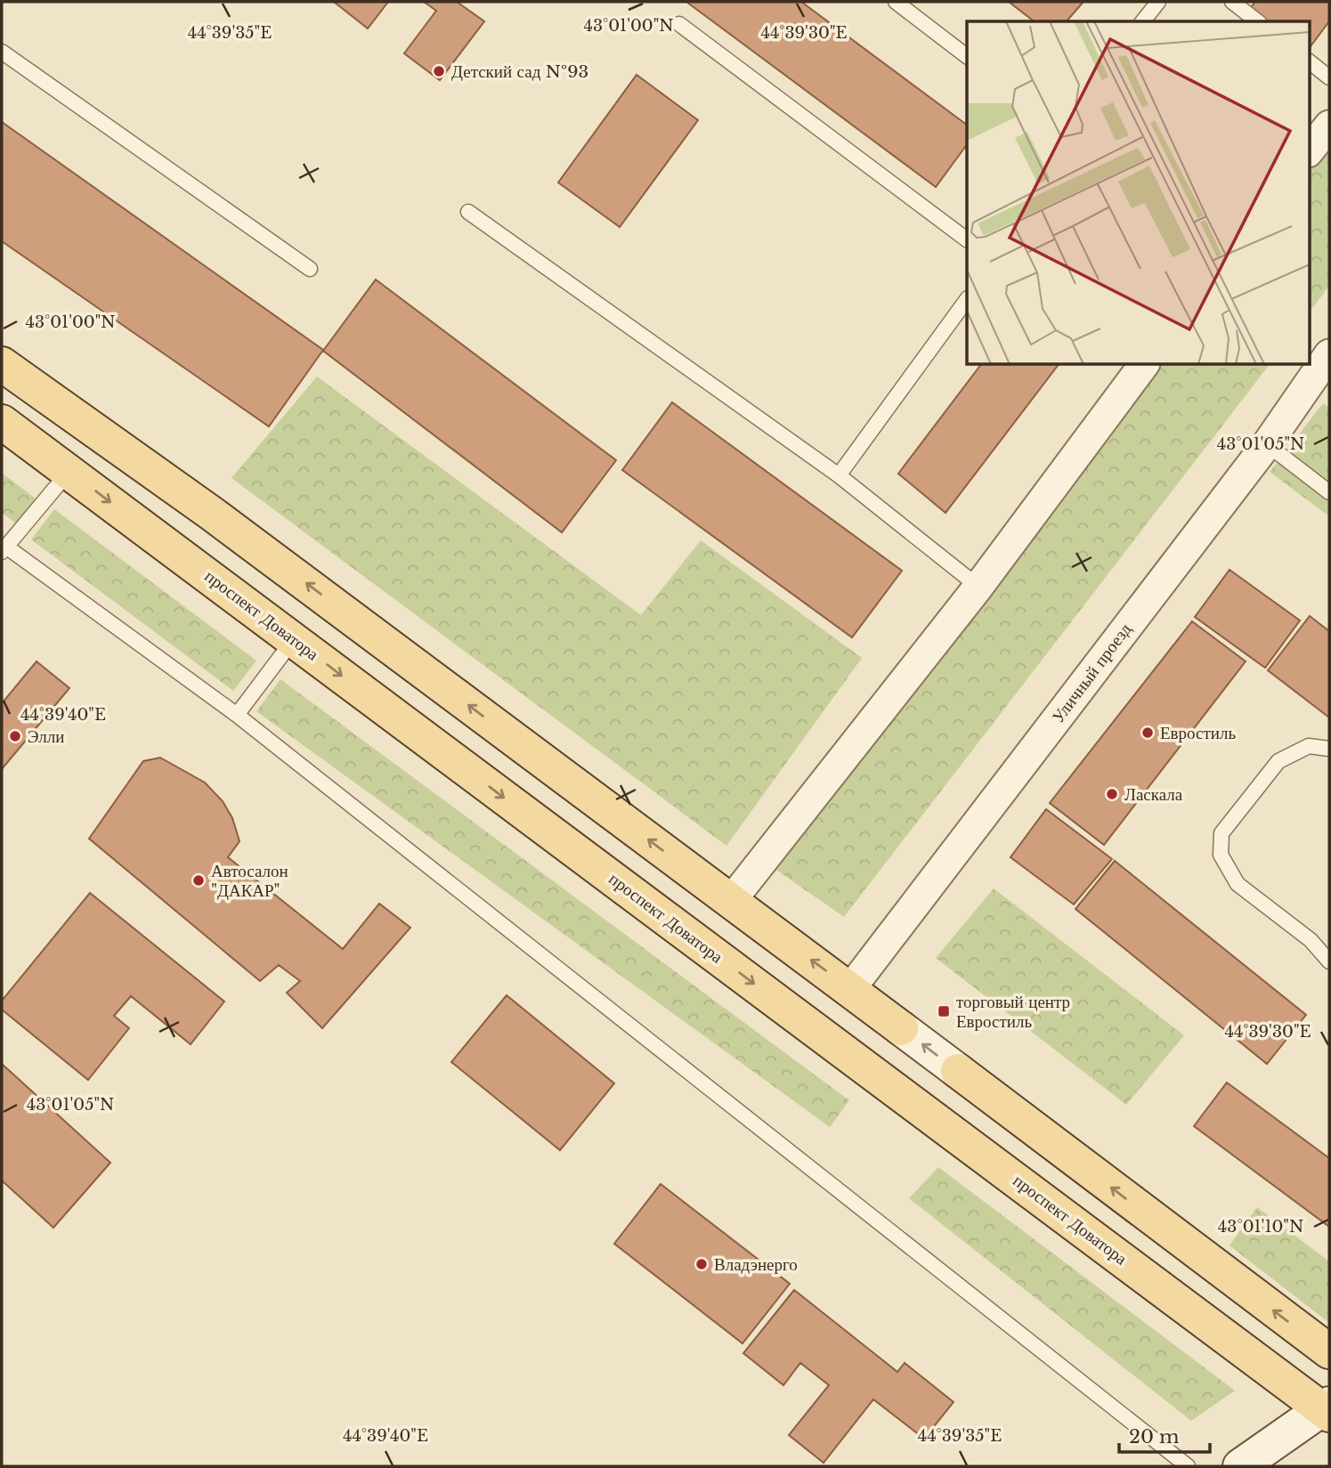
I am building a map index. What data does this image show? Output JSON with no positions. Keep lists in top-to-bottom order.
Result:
{
  "streets": {
    "main road": ["проспект Доватора"],
    "street": ["Уличный проезд"]
  },
  "places": {
    "other": [
      "Детский сад №93",
      "Евростиль",
      "Элли",
      "Ласкала",
      "Автосалон \"ДАКАР\"",
      "Владэнерго"
    ],
    "transit": ["торговый центр Евростиль"]
  },
  "scale_bar": "20 m",
  "coordinates": [
    "43°01'00\"N",
    "44°39'35\"E",
    "44°39'30\"E",
    "43°01'05\"N",
    "44°39'40\"E",
    "43°01'10\"N"
  ]
}
